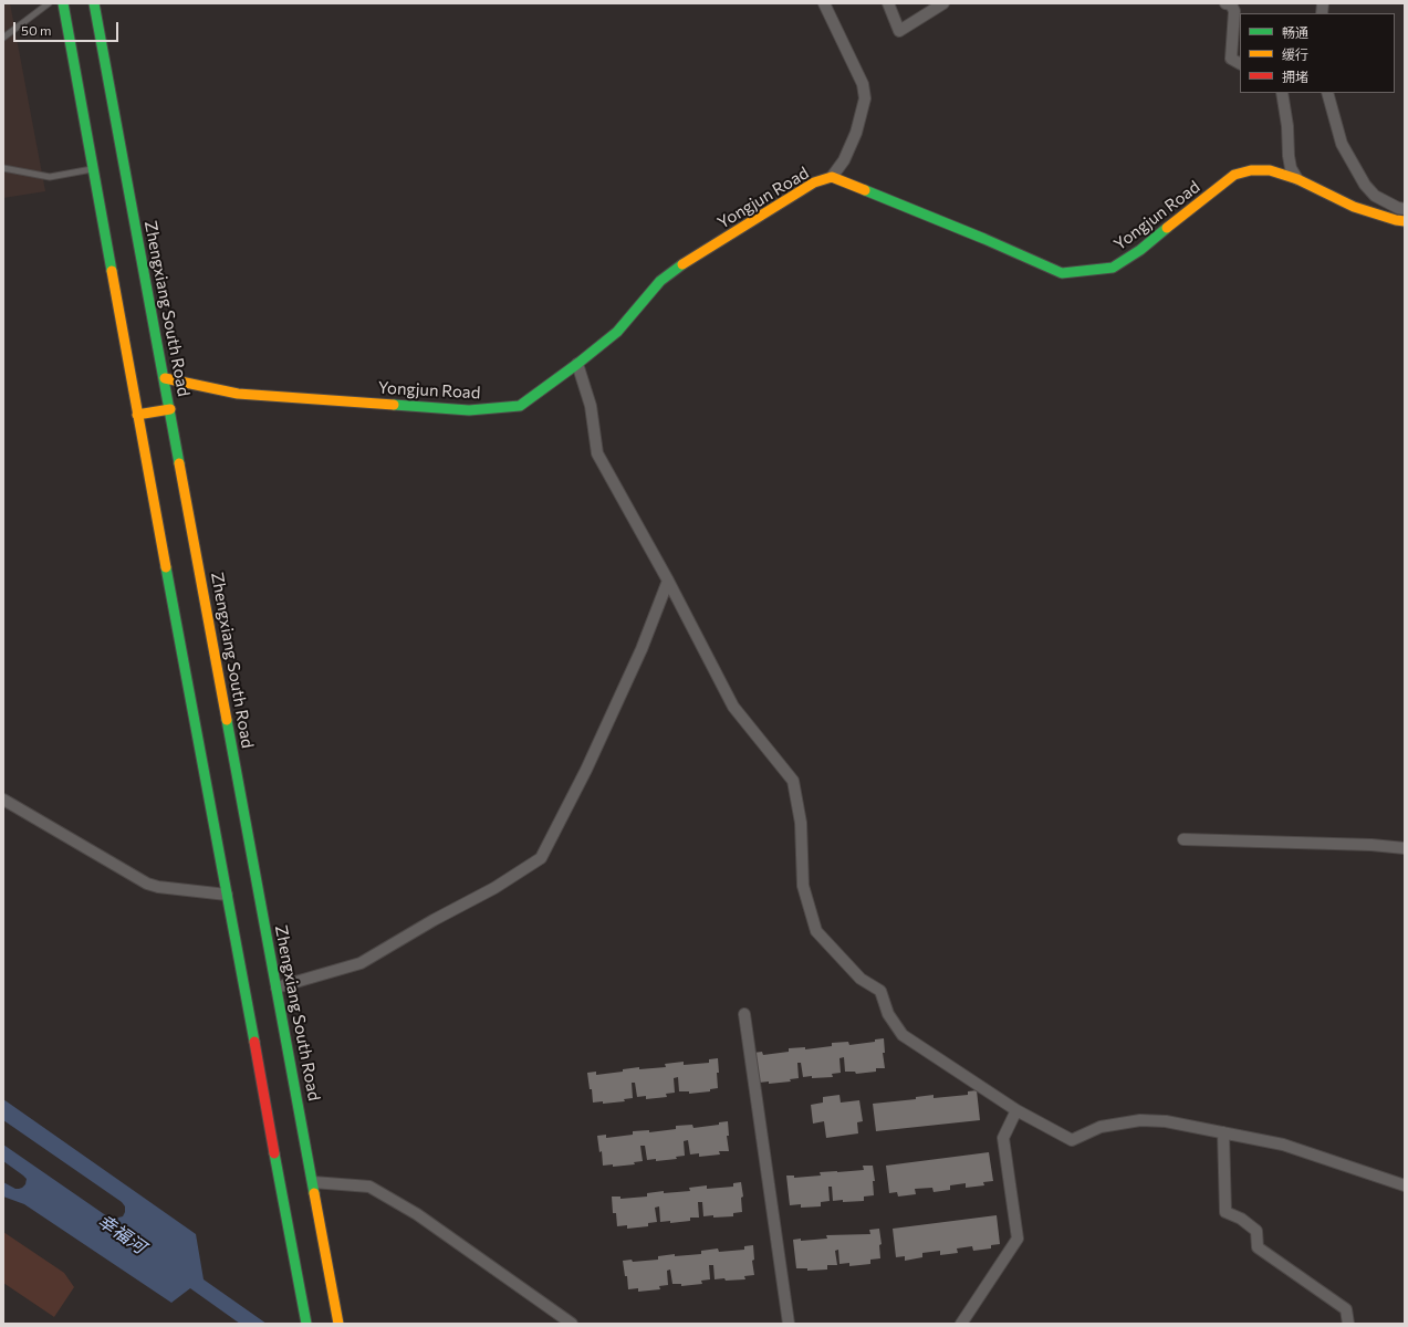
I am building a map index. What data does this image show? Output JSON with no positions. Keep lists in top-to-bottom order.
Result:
{
  "streets": {
    "main road": ["Yongjun Road", "Zhengxiang South Road"]
  },
  "crossings": [
    ["Yongjun Road", "Zhengxiang South Road"]
  ],
  "water": ["幸福河"],
  "legend": ["畅通", "缓行", "拥堵"],
  "scale_bar": "50 m"
}
